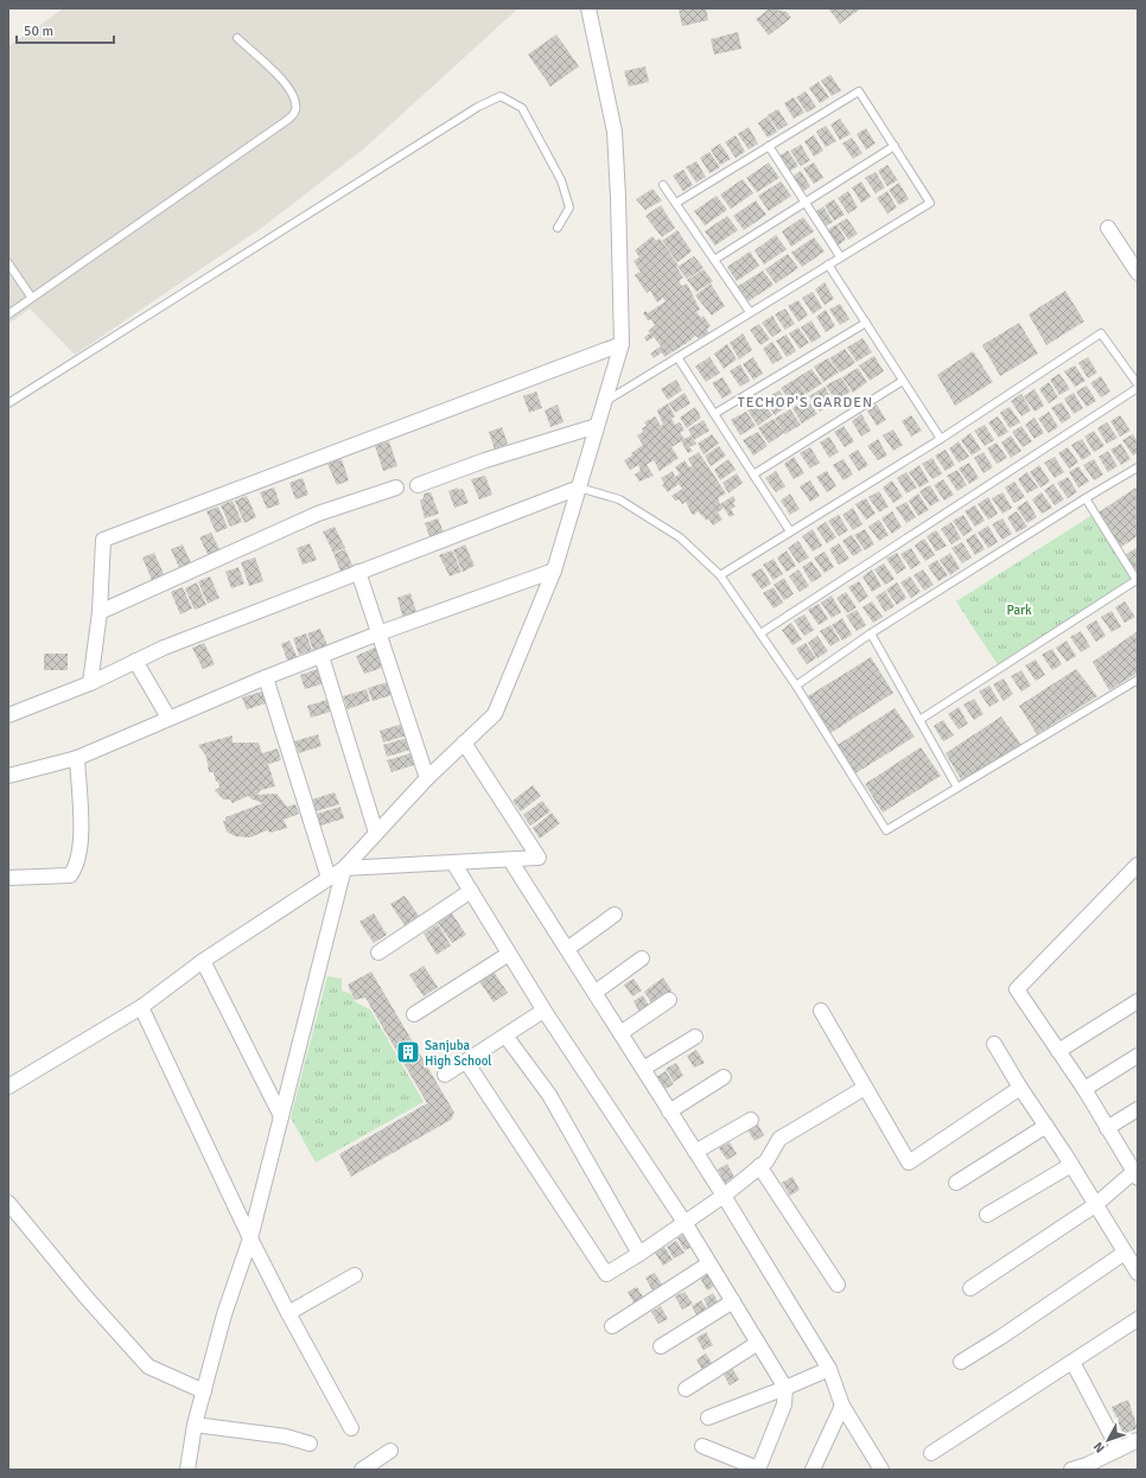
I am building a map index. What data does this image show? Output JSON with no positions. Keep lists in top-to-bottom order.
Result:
{
  "districts": ["TECHOP'S GARDEN"],
  "parks": ["Park"],
  "places": {
    "building": ["Sanjuba High School"]
  },
  "scale_bar": "50 m",
  "north": "bottom left"
}
